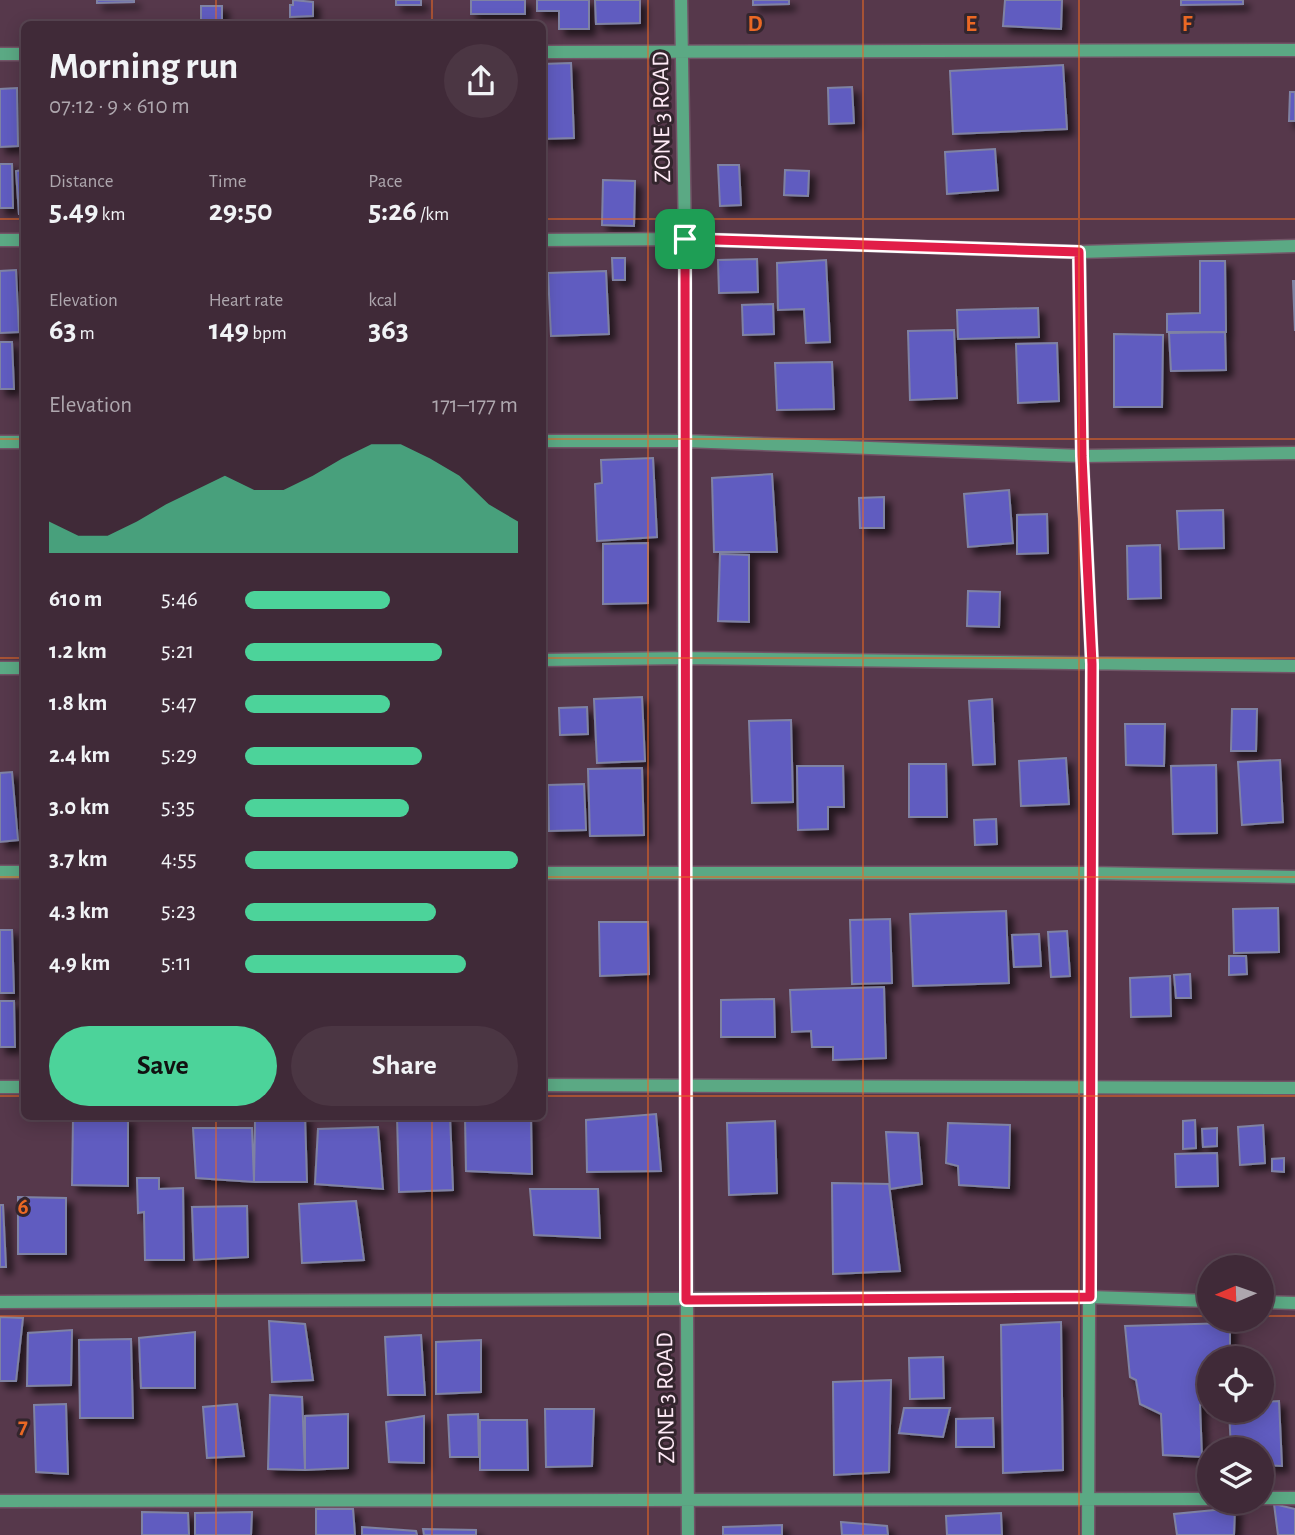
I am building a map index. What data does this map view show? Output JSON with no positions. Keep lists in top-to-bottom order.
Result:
{
  "streets": {
    "street": ["ZONE 3 ROAD"]
  },
  "north": "left",
  "page": {
    "heading": ["Morning run", "07:12 · 9 × 610 m"],
    "stats": [
      ["Distance", "5.49 km"],
      ["Time", "29:50"],
      ["Pace", "5:26 /km"],
      ["Elevation", "63 m"],
      ["Heart rate", "149 bpm"],
      ["kcal", "363"]
    ],
    "chart": ["Elevation", "171–177 m"],
    "list": [
      {
        "name": "610 m",
        "note": "5:46"
      },
      {
        "name": "1.2 km",
        "note": "5:21"
      },
      {
        "name": "1.8 km",
        "note": "5:47"
      },
      {
        "name": "2.4 km",
        "note": "5:29"
      },
      {
        "name": "3.0 km",
        "note": "5:35"
      },
      {
        "name": "3.7 km",
        "note": "4:55"
      },
      {
        "name": "4.3 km",
        "note": "5:23"
      },
      {
        "name": "4.9 km",
        "note": "5:11"
      }
    ],
    "buttons": ["Save", "Share"]
  },
  "grid": {
    "columns": ["D", "E", "F"],
    "rows": ["6", "7"]
  }
}
